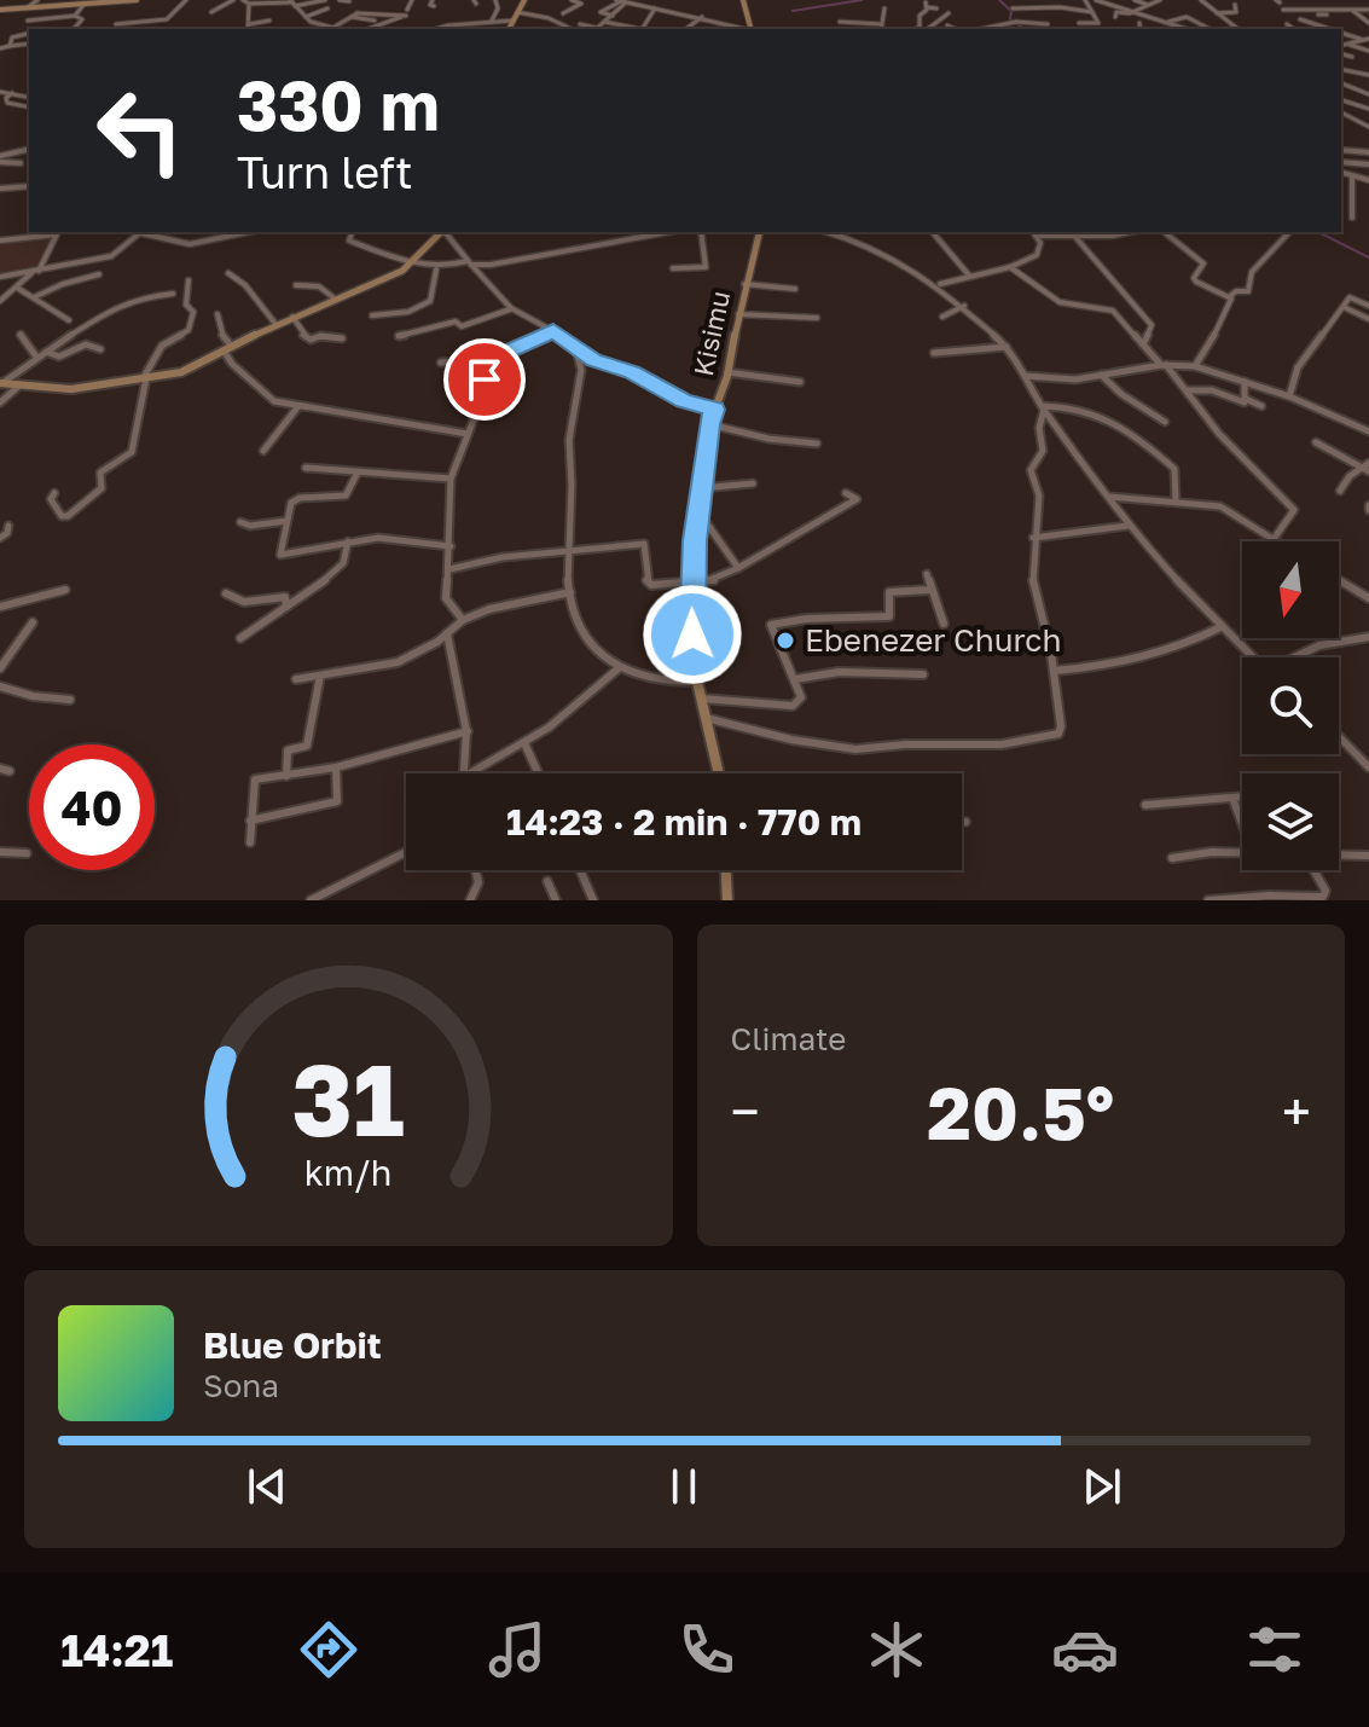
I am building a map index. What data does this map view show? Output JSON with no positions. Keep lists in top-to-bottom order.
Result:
{
  "streets": {
    "street": ["Kisimu"]
  },
  "places": ["Ebenezer Church"],
  "north": "bottom",
  "page": {
    "turn": ["330 m", "Turn left"],
    "limit": "40",
    "trip": "14:23 · 2 min · 770 m",
    "tile": "Climate",
    "heat": ["−", "20.5°", "+"],
    "song": ["Blue Orbit", "Sona"],
    "tabs": "14:21",
    "gauge": ["31", "km/h"]
  }
}
